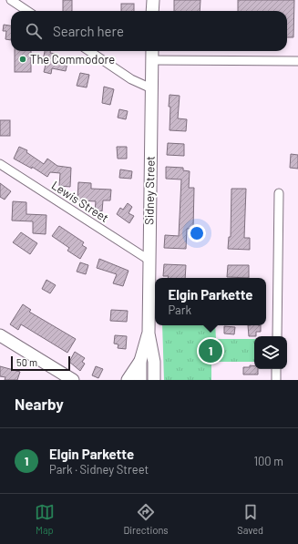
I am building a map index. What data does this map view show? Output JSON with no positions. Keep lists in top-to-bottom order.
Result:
{
  "streets": {
    "main road": ["Sidney Street"],
    "street": ["Lewis Street"]
  },
  "crossings": [
    ["Sidney Street", "Lewis Street"]
  ],
  "places": ["The Commodore"],
  "scale_bar": "50 m",
  "page": {
    "search": "Search here",
    "popup": ["Elgin Parkette", "Park"],
    "pins": "1",
    "scale": "50 m",
    "heading": "Nearby",
    "list": [
      {
        "mark": "1",
        "name": "Elgin Parkette",
        "note": "Park · Sidney Street",
        "value": "100 m"
      }
    ],
    "nav": ["Map", "Directions", "Saved"]
  }
}
